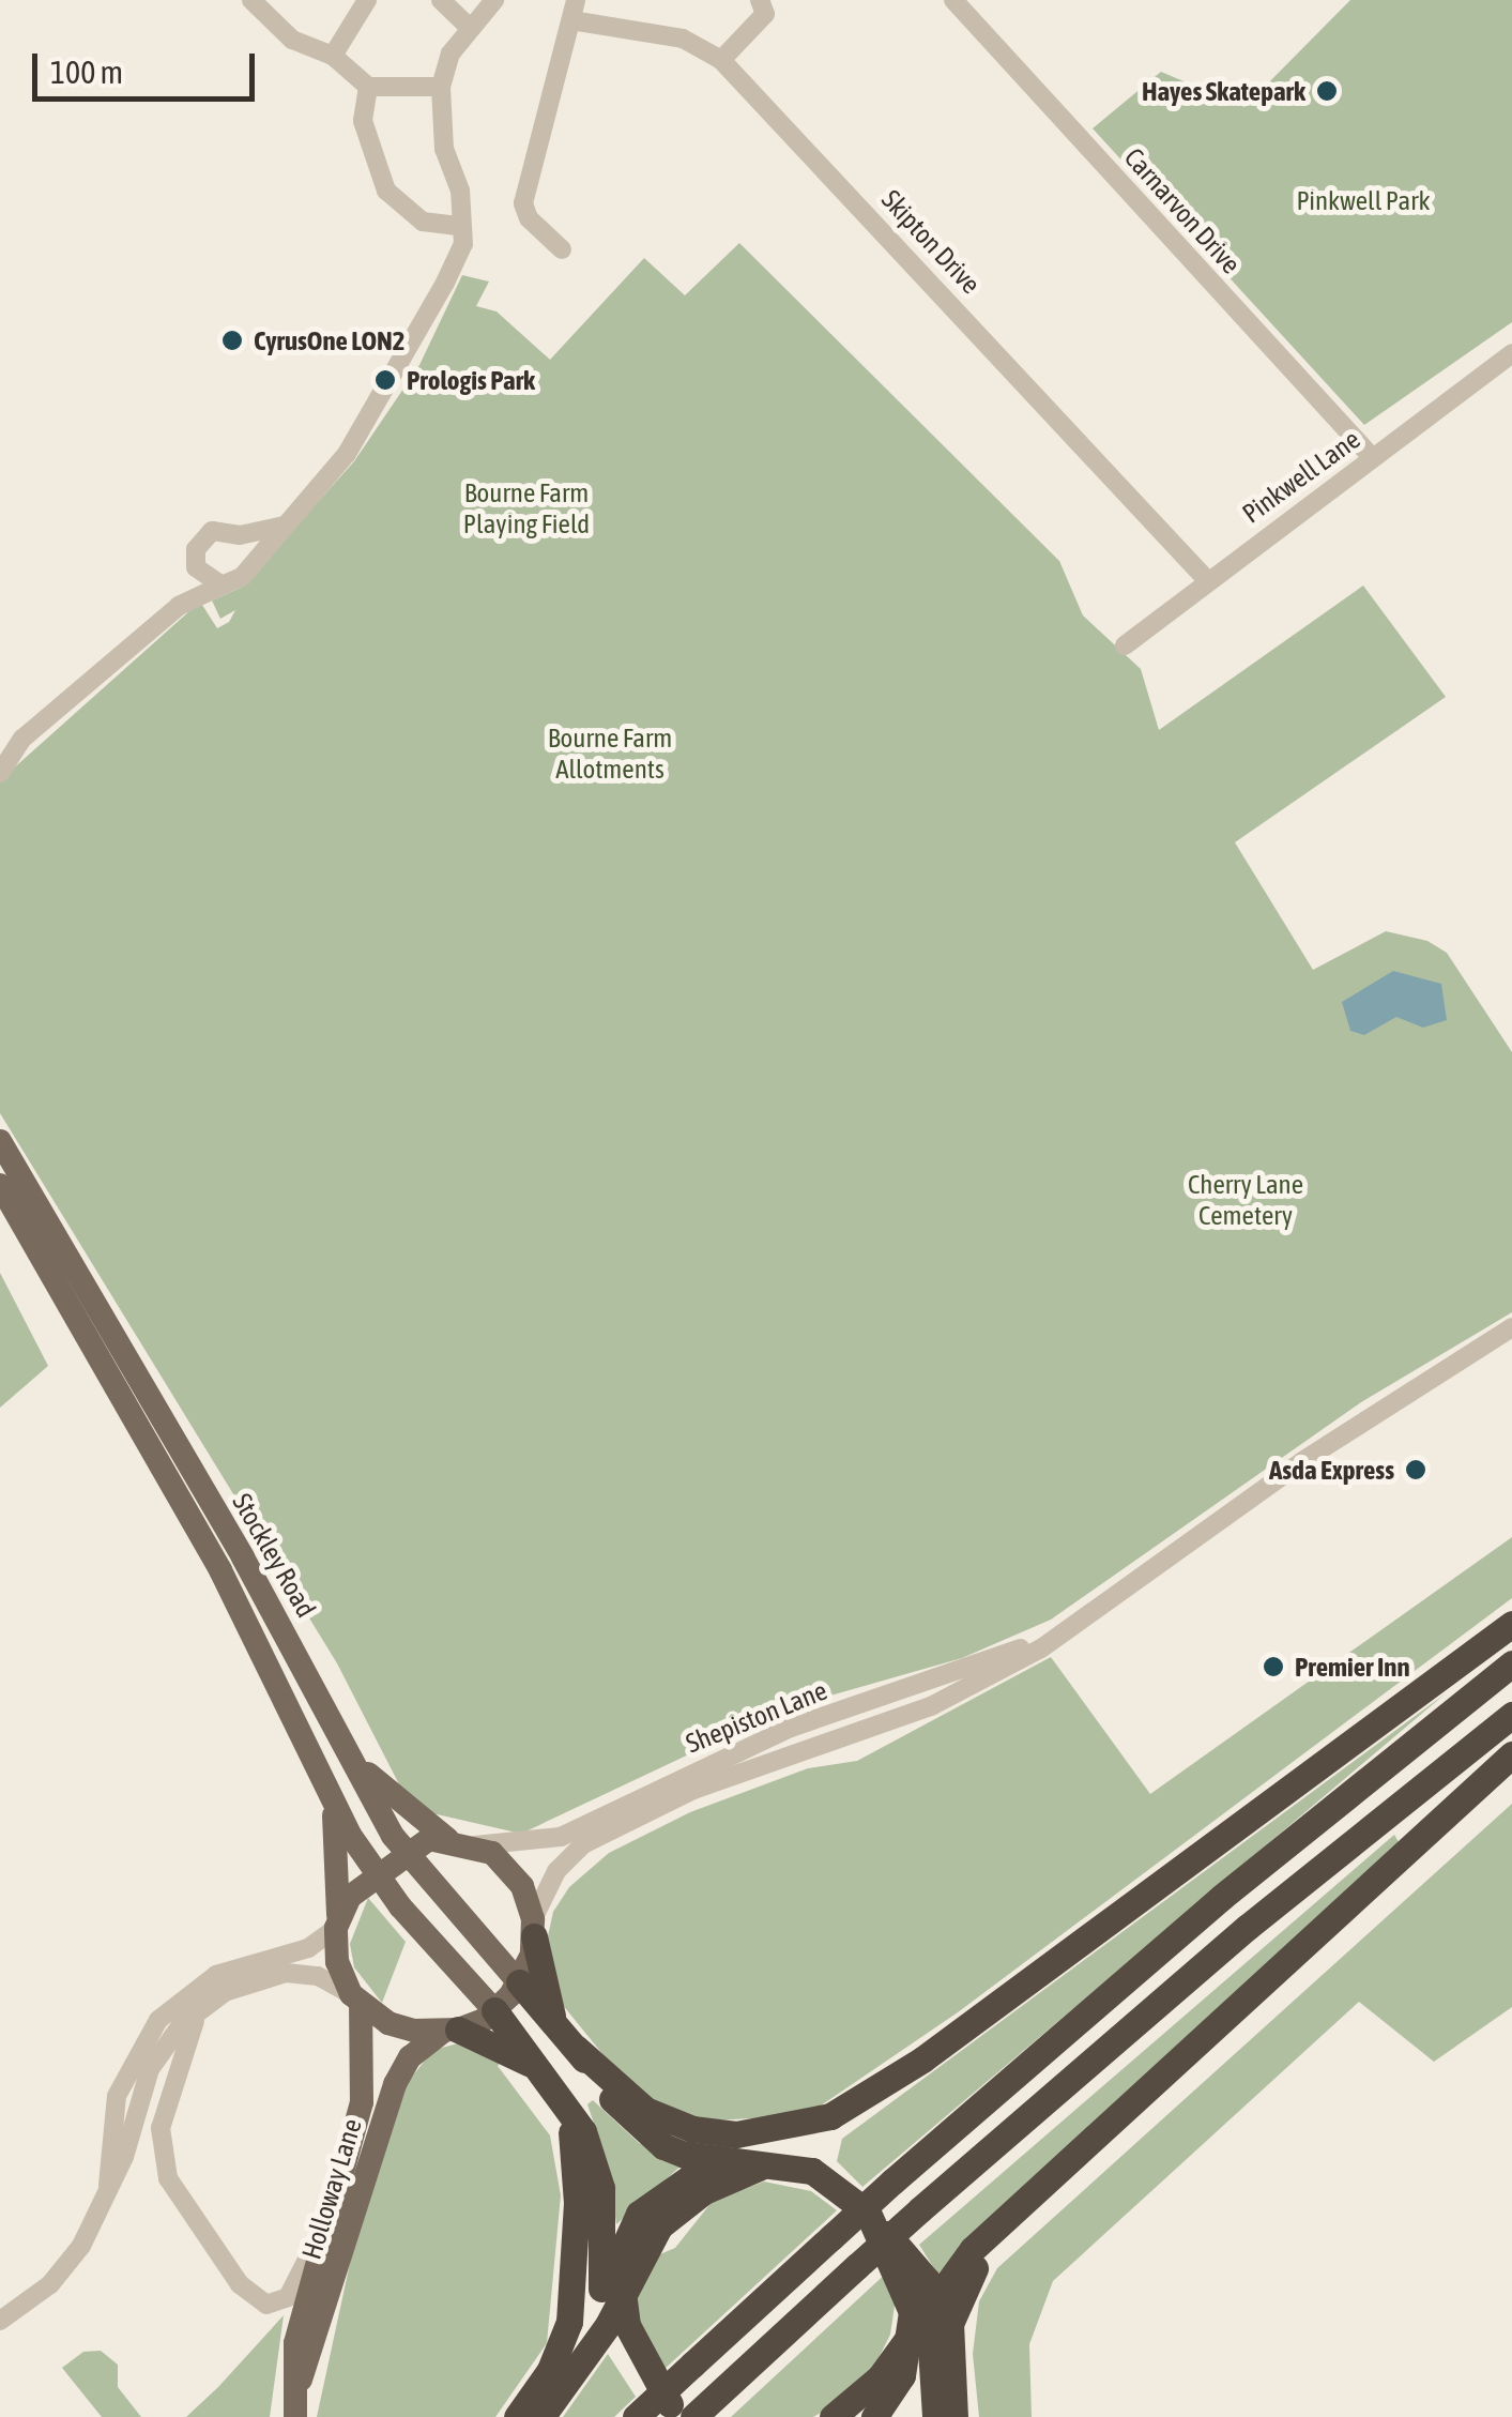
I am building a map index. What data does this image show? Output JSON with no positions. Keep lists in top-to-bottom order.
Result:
{
  "streets": {
    "main road": ["Stockley Road", "Holloway Lane"],
    "street": [
      "Carnarvon Drive",
      "Skipton Drive",
      "Pinkwell Lane",
      "Shepiston Lane"
    ]
  },
  "crossings": [
    ["Carnarvon Drive", "Pinkwell Lane"],
    ["Skipton Drive", "Pinkwell Lane"],
    ["Stockley Road", "Holloway Lane"]
  ],
  "parks": [
    "Pinkwell Park",
    "Bourne Farm Playing Field",
    "Bourne Farm Allotments",
    "Cherry Lane Cemetery"
  ],
  "places": [
    "Hayes Skatepark",
    "CyrusOne LON2",
    "Prologis Park",
    "Asda Express",
    "Premier Inn"
  ],
  "scale_bar": "100 m"
}
